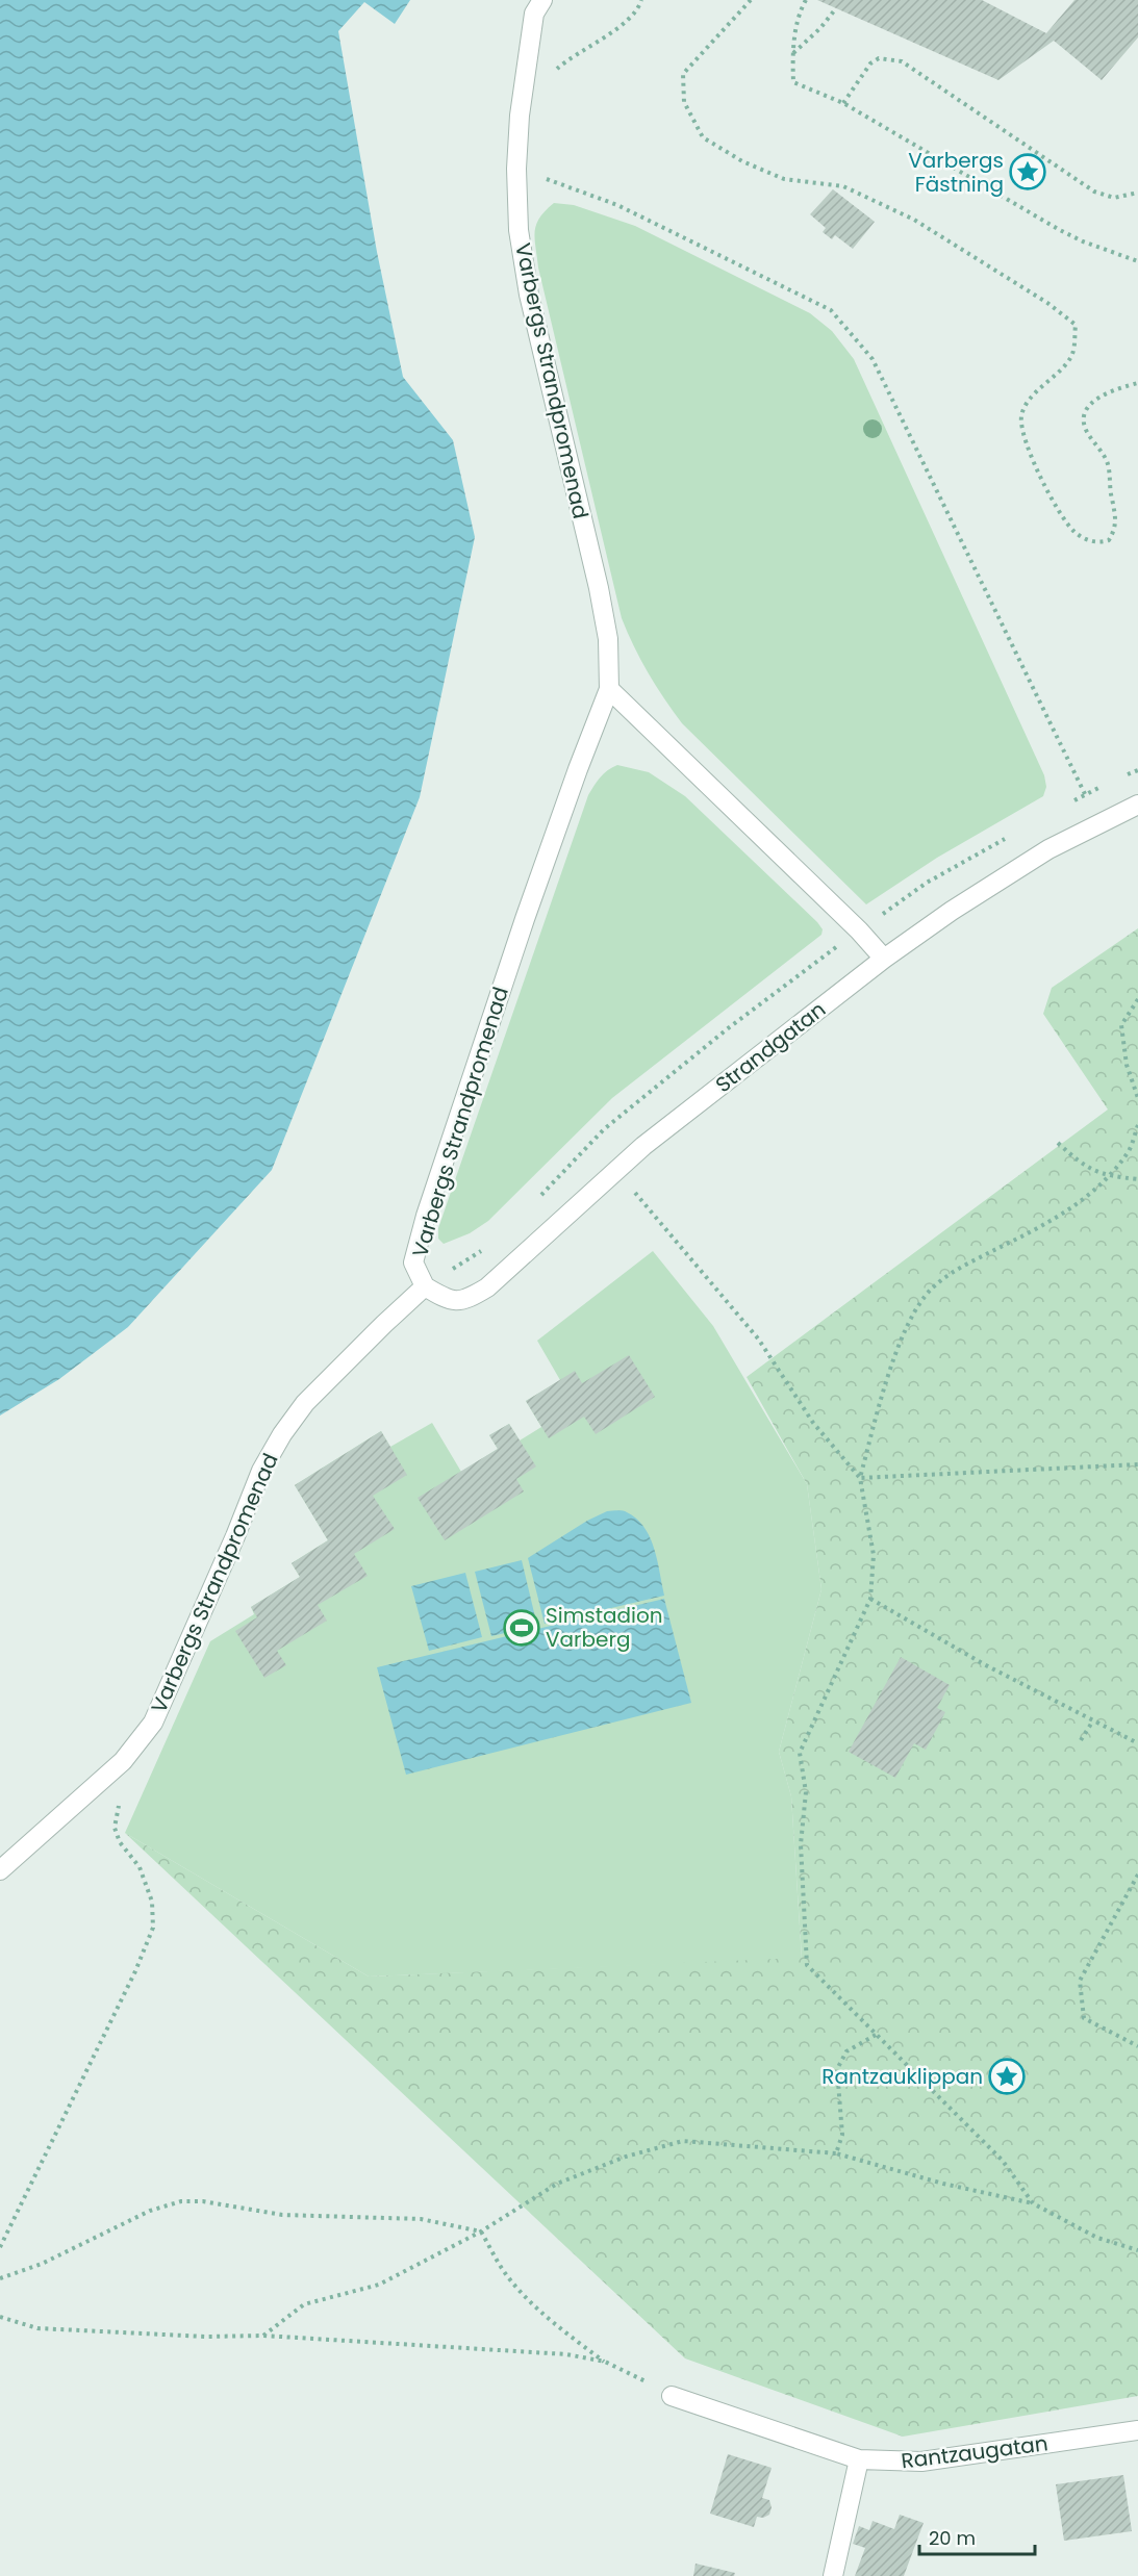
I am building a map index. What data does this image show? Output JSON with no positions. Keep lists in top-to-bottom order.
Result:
{
  "streets": {
    "street": ["Varbergs Strandpromenad", "Strandgatan", "Rantzaugatan"]
  },
  "crossings": [
    ["Varbergs Strandpromenad", "Strandgatan"]
  ],
  "places": {
    "place": ["Varbergs Fästning", "Rantzauklippan"],
    "sports": ["Simstadion Varberg"]
  },
  "scale_bar": "20 m"
}
